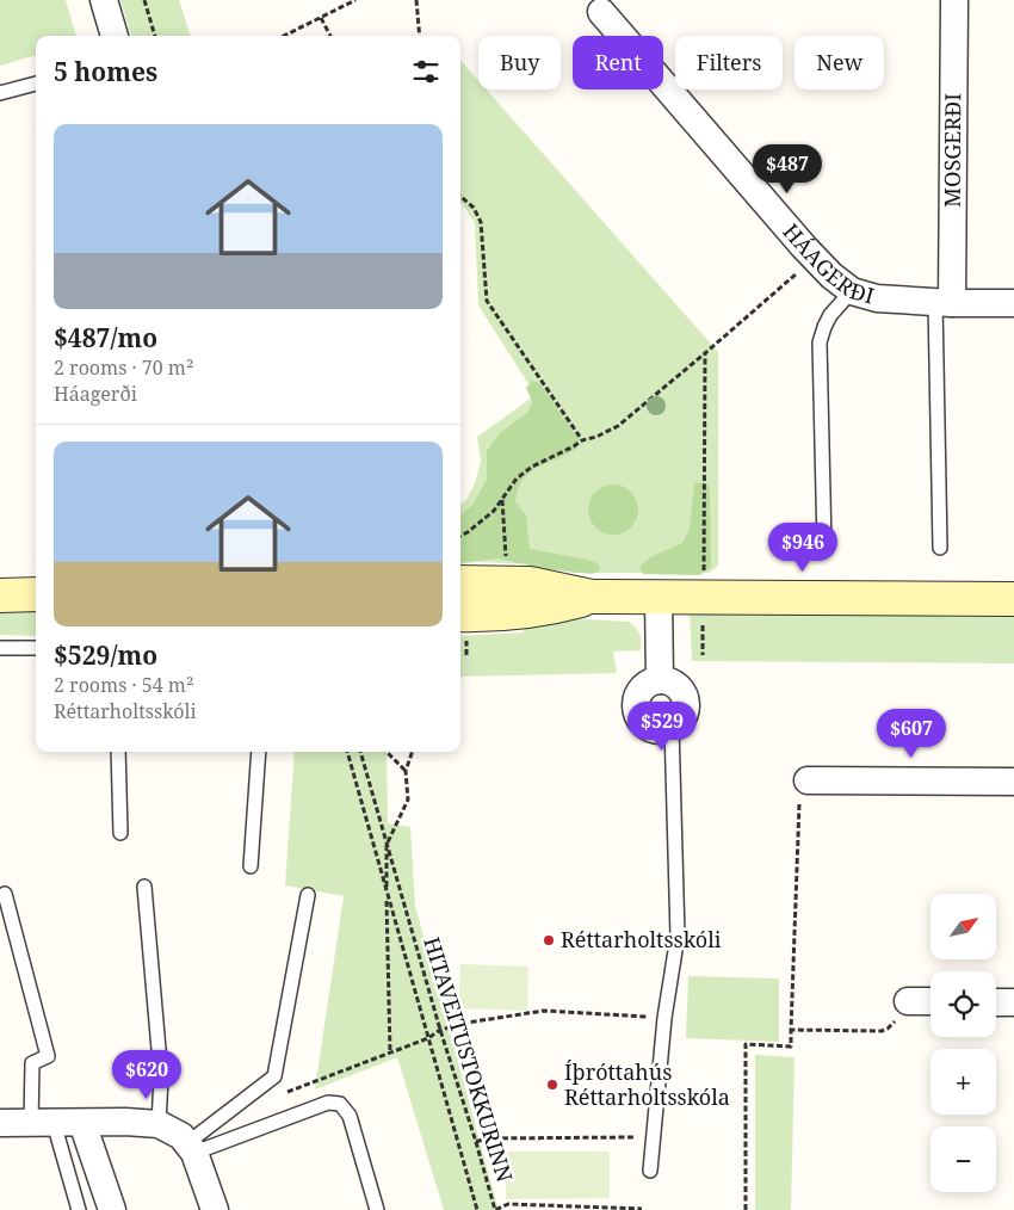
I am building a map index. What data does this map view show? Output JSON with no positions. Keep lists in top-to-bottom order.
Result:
{
  "streets": {
    "street": ["MOSGERÐI", "HÁAGERÐI"],
    "path": ["HITAVEITUSTOKKURINN"]
  },
  "crossings": [
    ["MOSGERÐI", "HÁAGERÐI"]
  ],
  "places": ["Réttarholtsskóli", "Íþróttahús Réttarholtsskóla"],
  "north": "top right",
  "page": {
    "chip": [
      "Buy",
      "Rent",
      "Filters",
      "New"
    ],
    "heading": "5 homes",
    "list": [
      {
        "name": "$487/mo",
        "note": "2 rooms · 70 m² · Háagerði"
      },
      {
        "name": "$529/mo",
        "note": "2 rooms · 54 m² · Réttarholtsskóli"
      }
    ],
    "price": [
      "$487",
      "$946",
      "$529",
      "$607",
      "$620"
    ],
    "map_buttons": ["+", "−"]
  }
}
